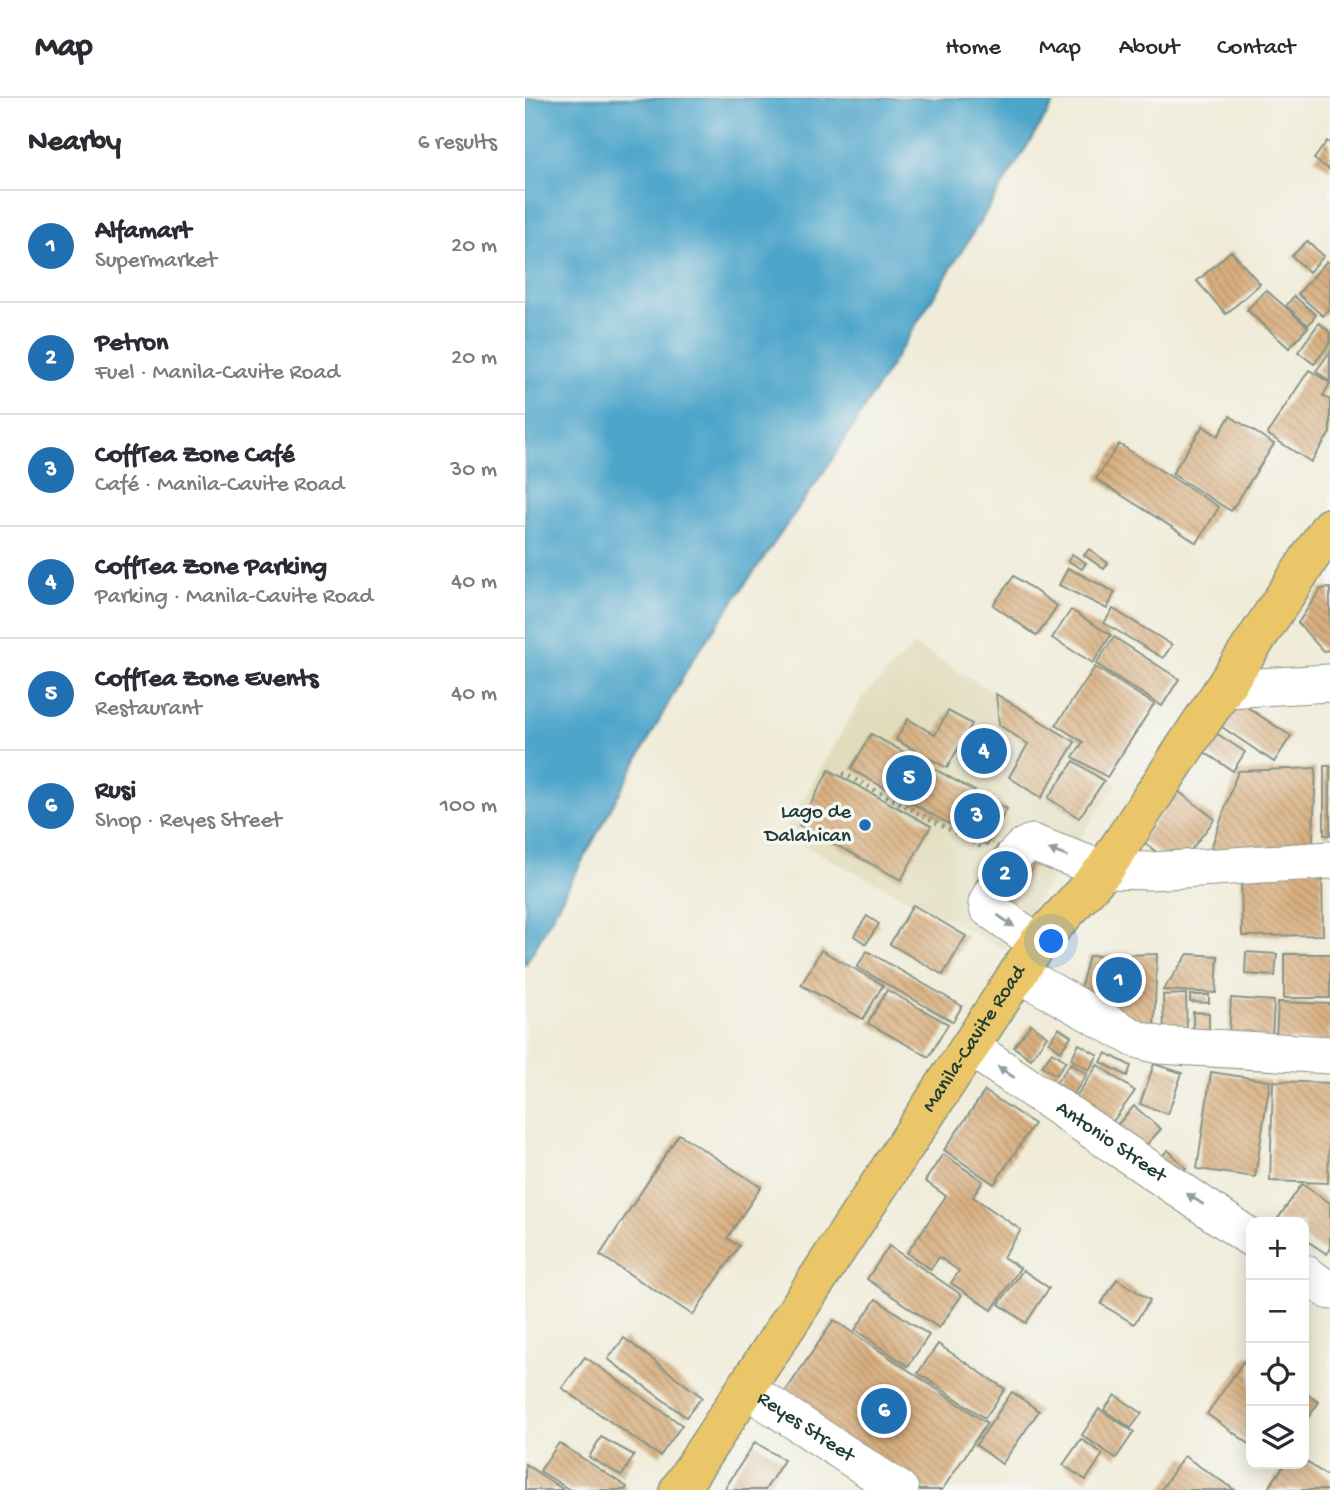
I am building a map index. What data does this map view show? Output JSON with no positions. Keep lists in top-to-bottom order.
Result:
{
  "streets": {
    "main road": ["Manila-Cavite Road"],
    "street": ["Antonio Street", "Reyes Street"]
  },
  "crossings": [
    ["Manila-Cavite Road", "Antonio Street"],
    ["Manila-Cavite Road", "Reyes Street"]
  ],
  "places": ["Lago de Dalahican"],
  "page": {
    "header": "Map",
    "nav": [
      "Home",
      "Map",
      "About",
      "Contact"
    ],
    "heading": ["Nearby", "6 results"],
    "list": [
      {
        "mark": "1",
        "name": "Alfamart",
        "note": "Supermarket",
        "value": "20 m"
      },
      {
        "mark": "2",
        "name": "Petron",
        "note": "Fuel · Manila-Cavite Road",
        "value": "20 m"
      },
      {
        "mark": "3",
        "name": "CoffTea Zone Café",
        "note": "Café · Manila-Cavite Road",
        "value": "30 m"
      },
      {
        "mark": "4",
        "name": "CoffTea Zone Parking",
        "note": "Parking · Manila-Cavite Road",
        "value": "40 m"
      },
      {
        "mark": "5",
        "name": "CoffTea Zone Events",
        "note": "Restaurant",
        "value": "40 m"
      },
      {
        "mark": "6",
        "name": "Rusi",
        "note": "Shop · Reyes Street",
        "value": "100 m"
      }
    ],
    "pins": [
      "4",
      "5",
      "3",
      "2",
      "1",
      "6"
    ],
    "map_buttons": ["+", "−"]
  }
}
